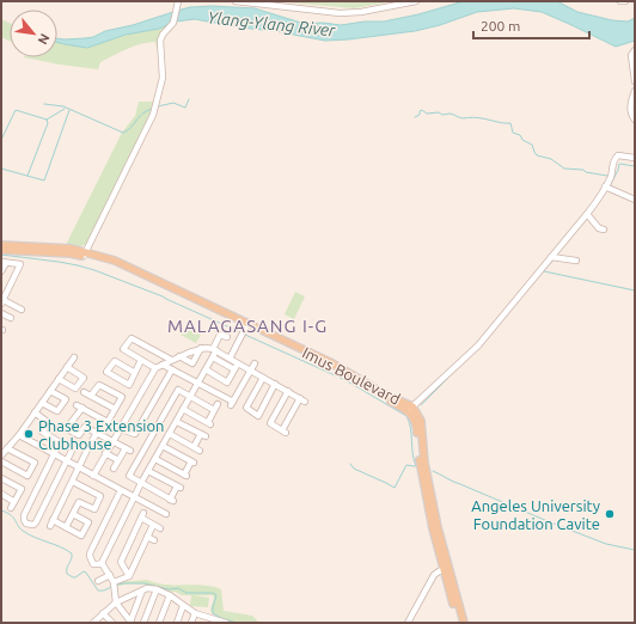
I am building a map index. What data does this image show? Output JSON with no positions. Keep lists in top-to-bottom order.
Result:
{
  "streets": {
    "main road": ["Imus Boulevard"]
  },
  "districts": ["MALAGASANG I-G"],
  "water": ["Ylang-Ylang River"],
  "places": ["Phase 3 Extension Clubhouse", "Angeles University Foundation Cavite"],
  "scale_bar": "200 m",
  "north": "bottom right"
}
